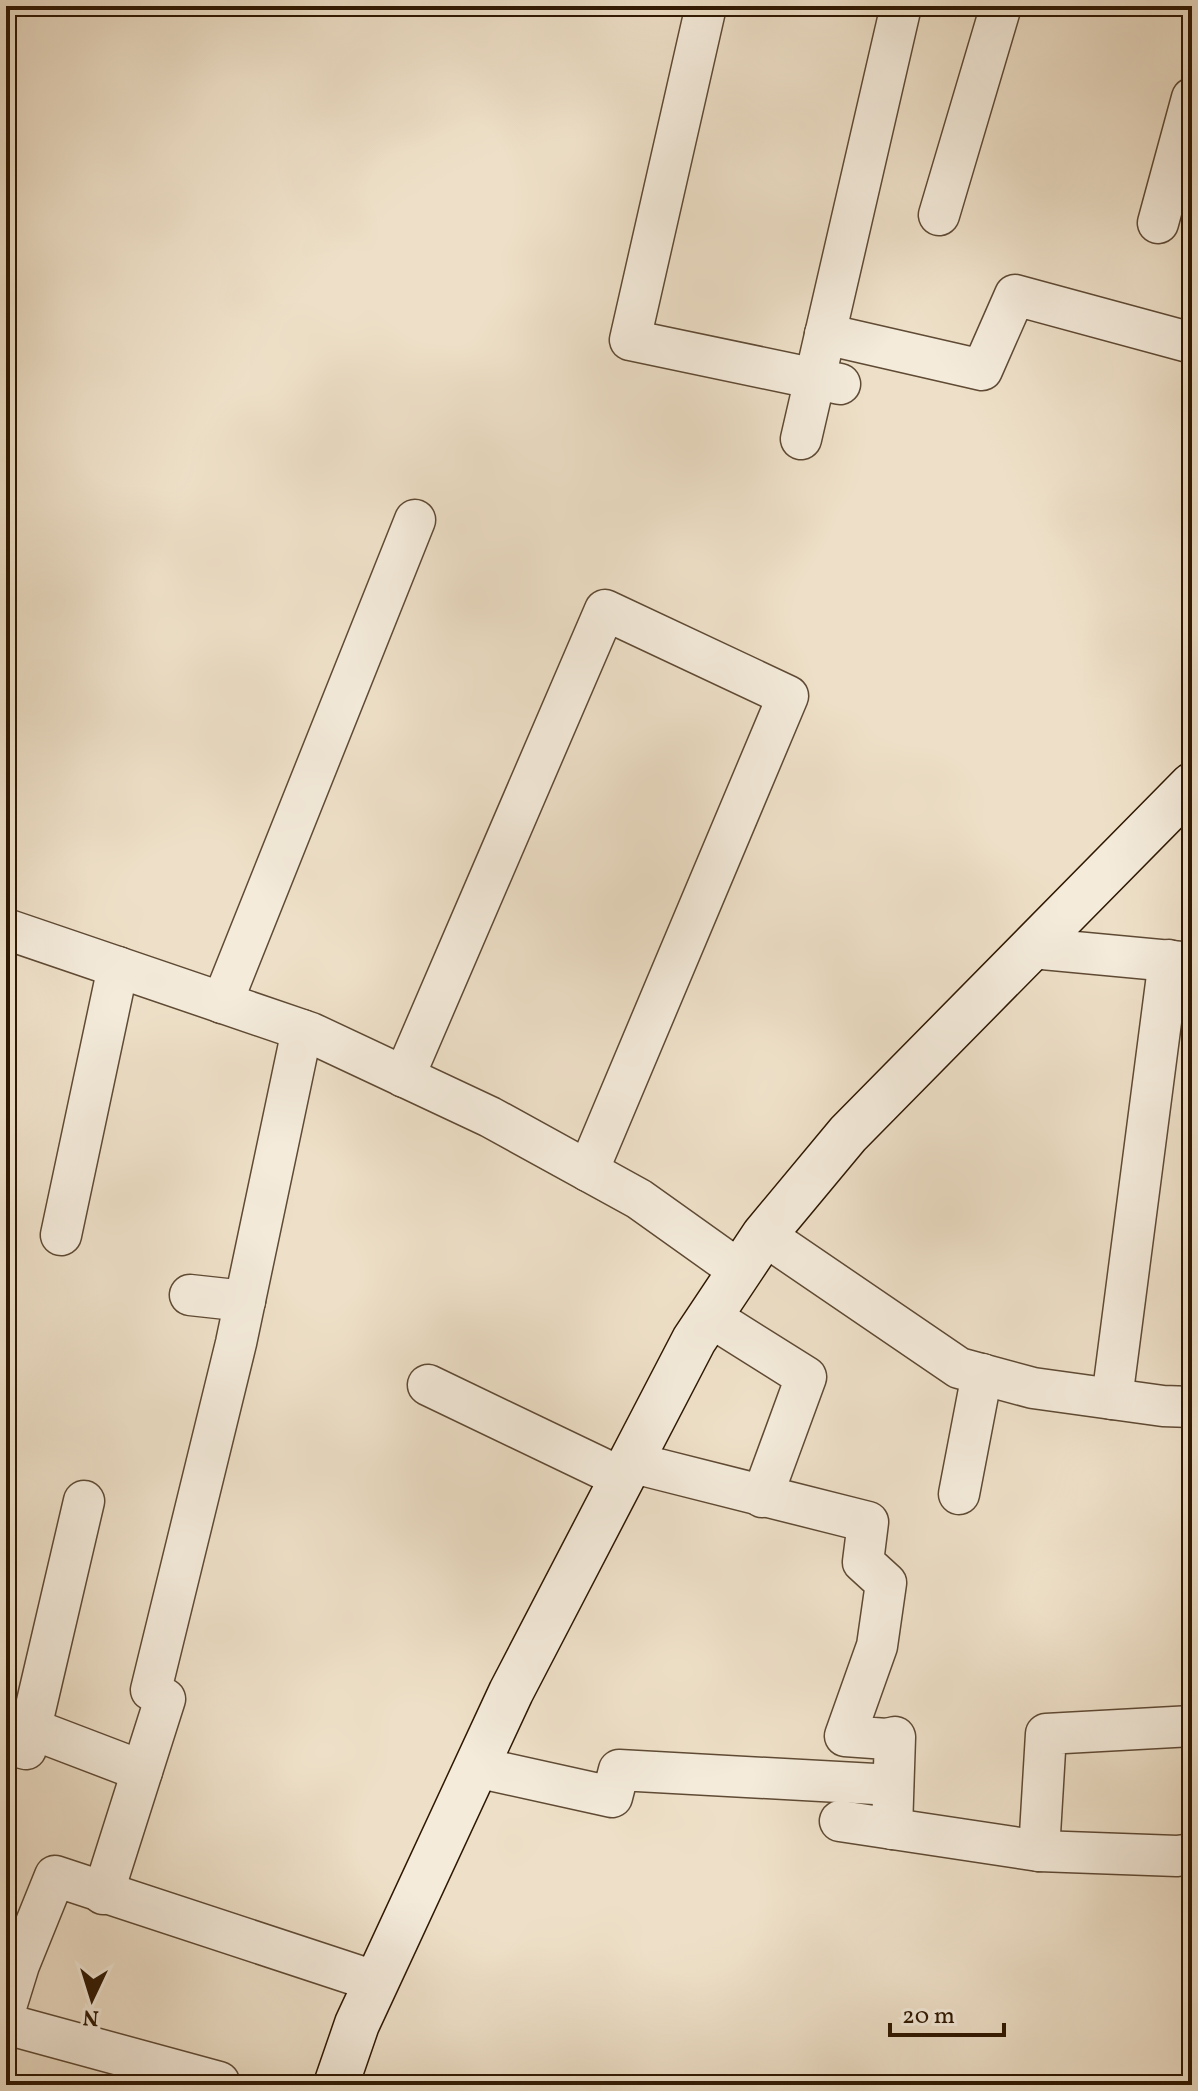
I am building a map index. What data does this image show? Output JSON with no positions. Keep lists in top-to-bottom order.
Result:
{
  "scale_bar": "20 m",
  "north": "bottom"
}
